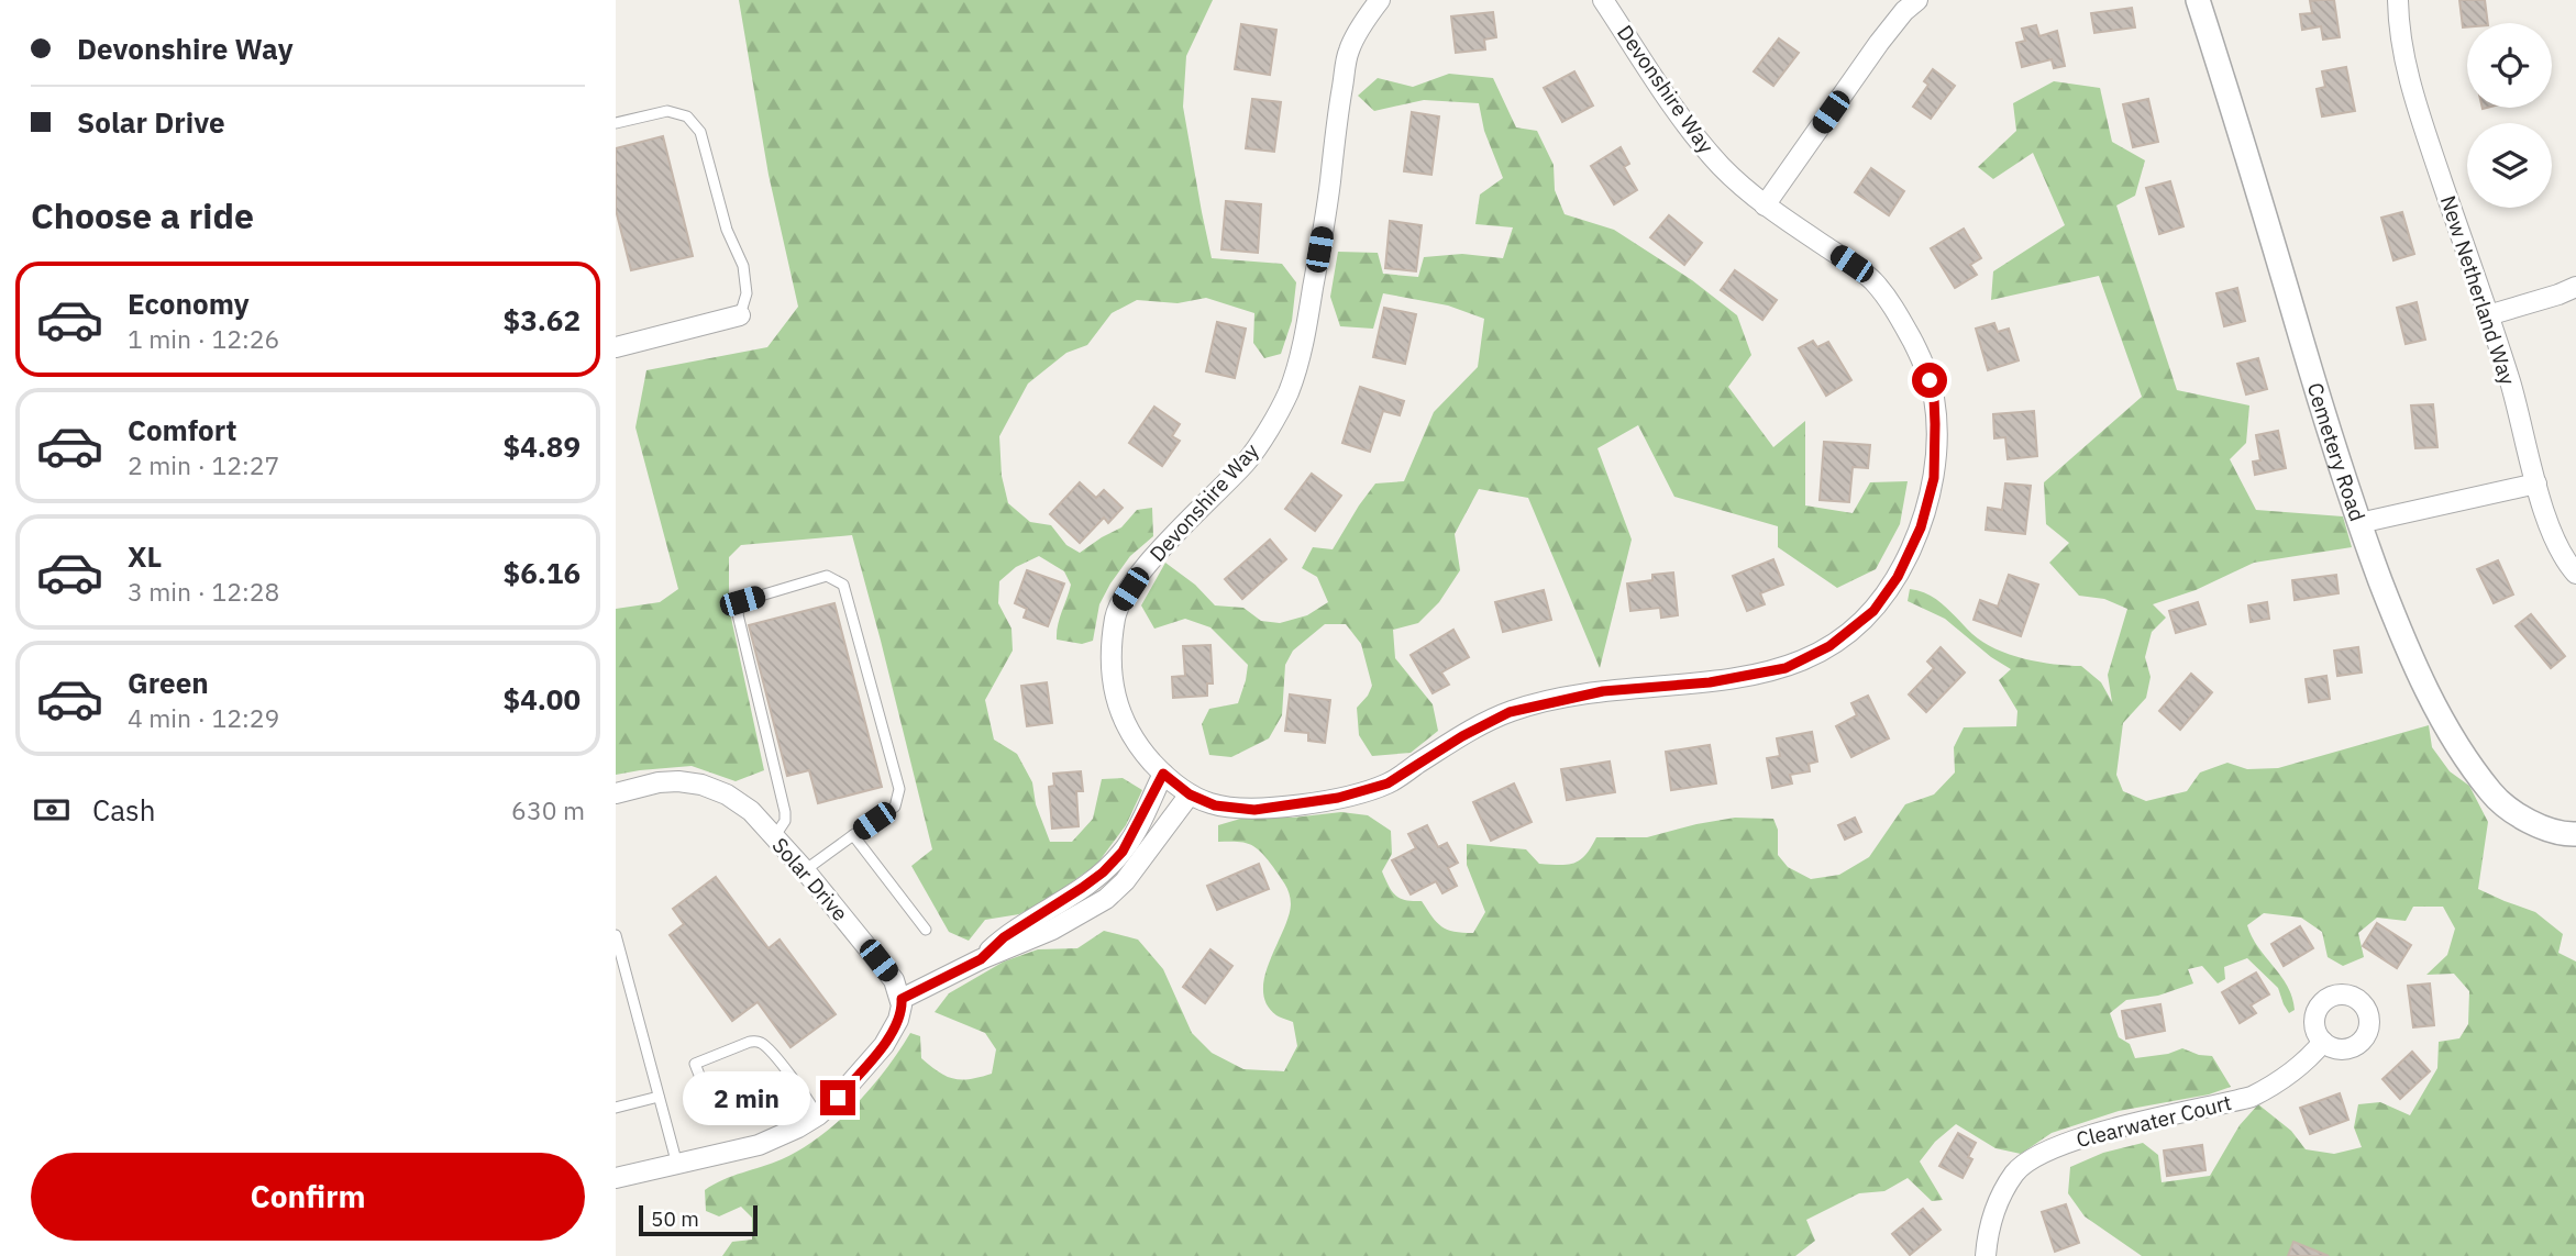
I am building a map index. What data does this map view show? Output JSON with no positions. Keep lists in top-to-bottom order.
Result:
{
  "streets": {
    "street": [
      "Devonshire Way",
      "New Netherland Way",
      "Cemetery Road",
      "Solar Drive",
      "Clearwater Court"
    ]
  },
  "scale_bar": "50 m",
  "page": {
    "banner": ["Devonshire Way", "Solar Drive"],
    "heading": "Choose a ride",
    "list": [
      {
        "name": "Economy",
        "note": "1 min · 12:26",
        "value": "$3.62"
      },
      {
        "name": "Comfort",
        "note": "2 min · 12:27",
        "value": "$4.89"
      },
      {
        "name": "XL",
        "note": "3 min · 12:28",
        "value": "$6.16"
      },
      {
        "name": "Green",
        "note": "4 min · 12:29",
        "value": "$4.00"
      }
    ],
    "pay": ["Cash", "630 m"],
    "bubble": "2 min",
    "buttons": "Confirm",
    "scale": "50 m"
  }
}
